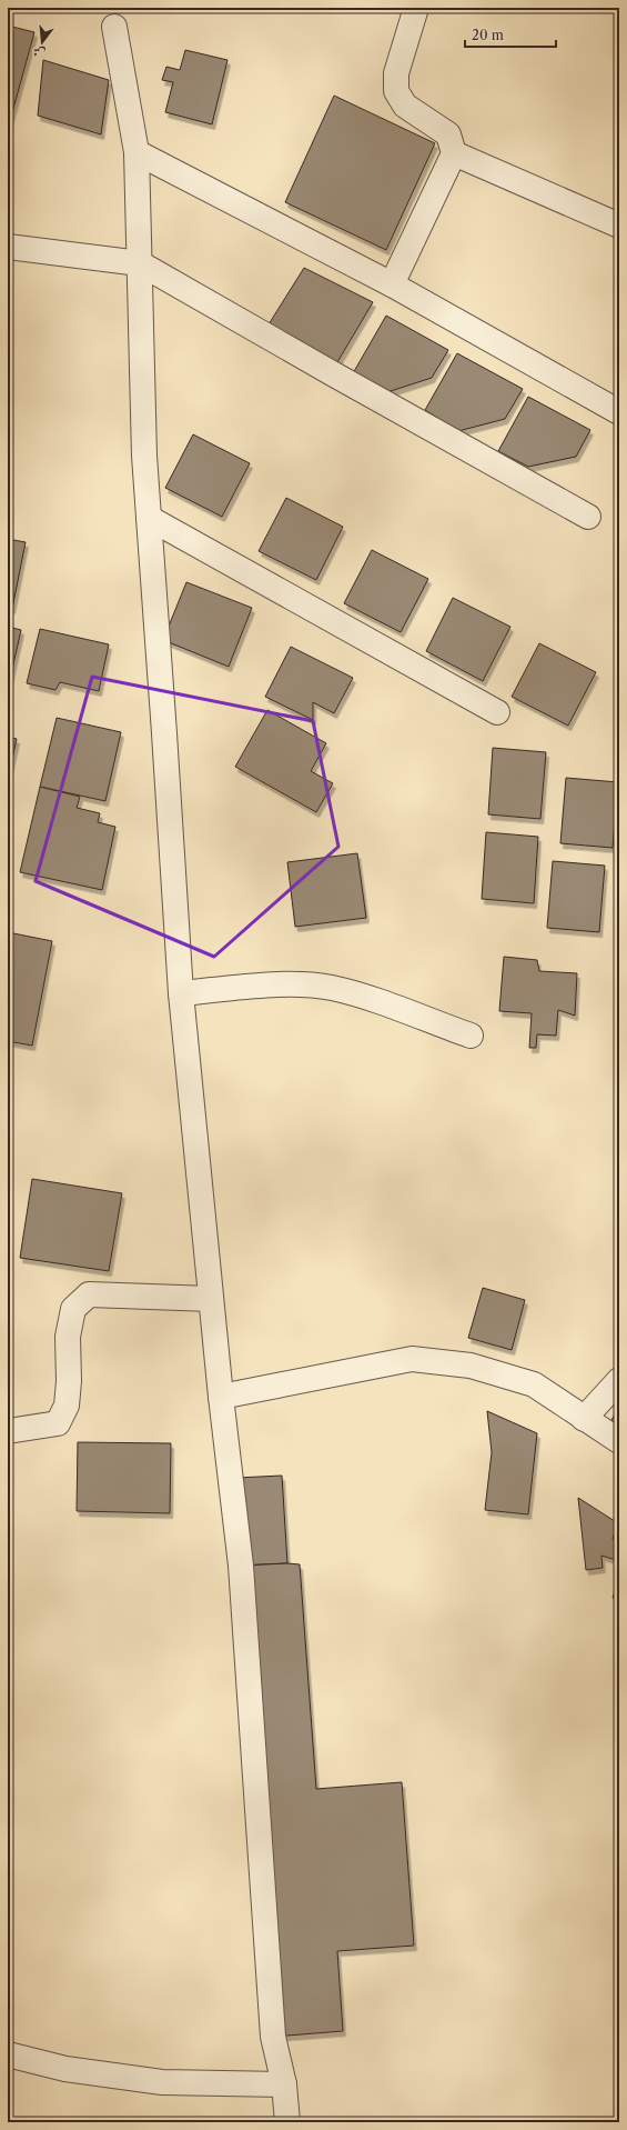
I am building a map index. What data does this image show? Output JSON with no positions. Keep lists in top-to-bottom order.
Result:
{
  "scale_bar": "20 m",
  "north": "bottom"
}
